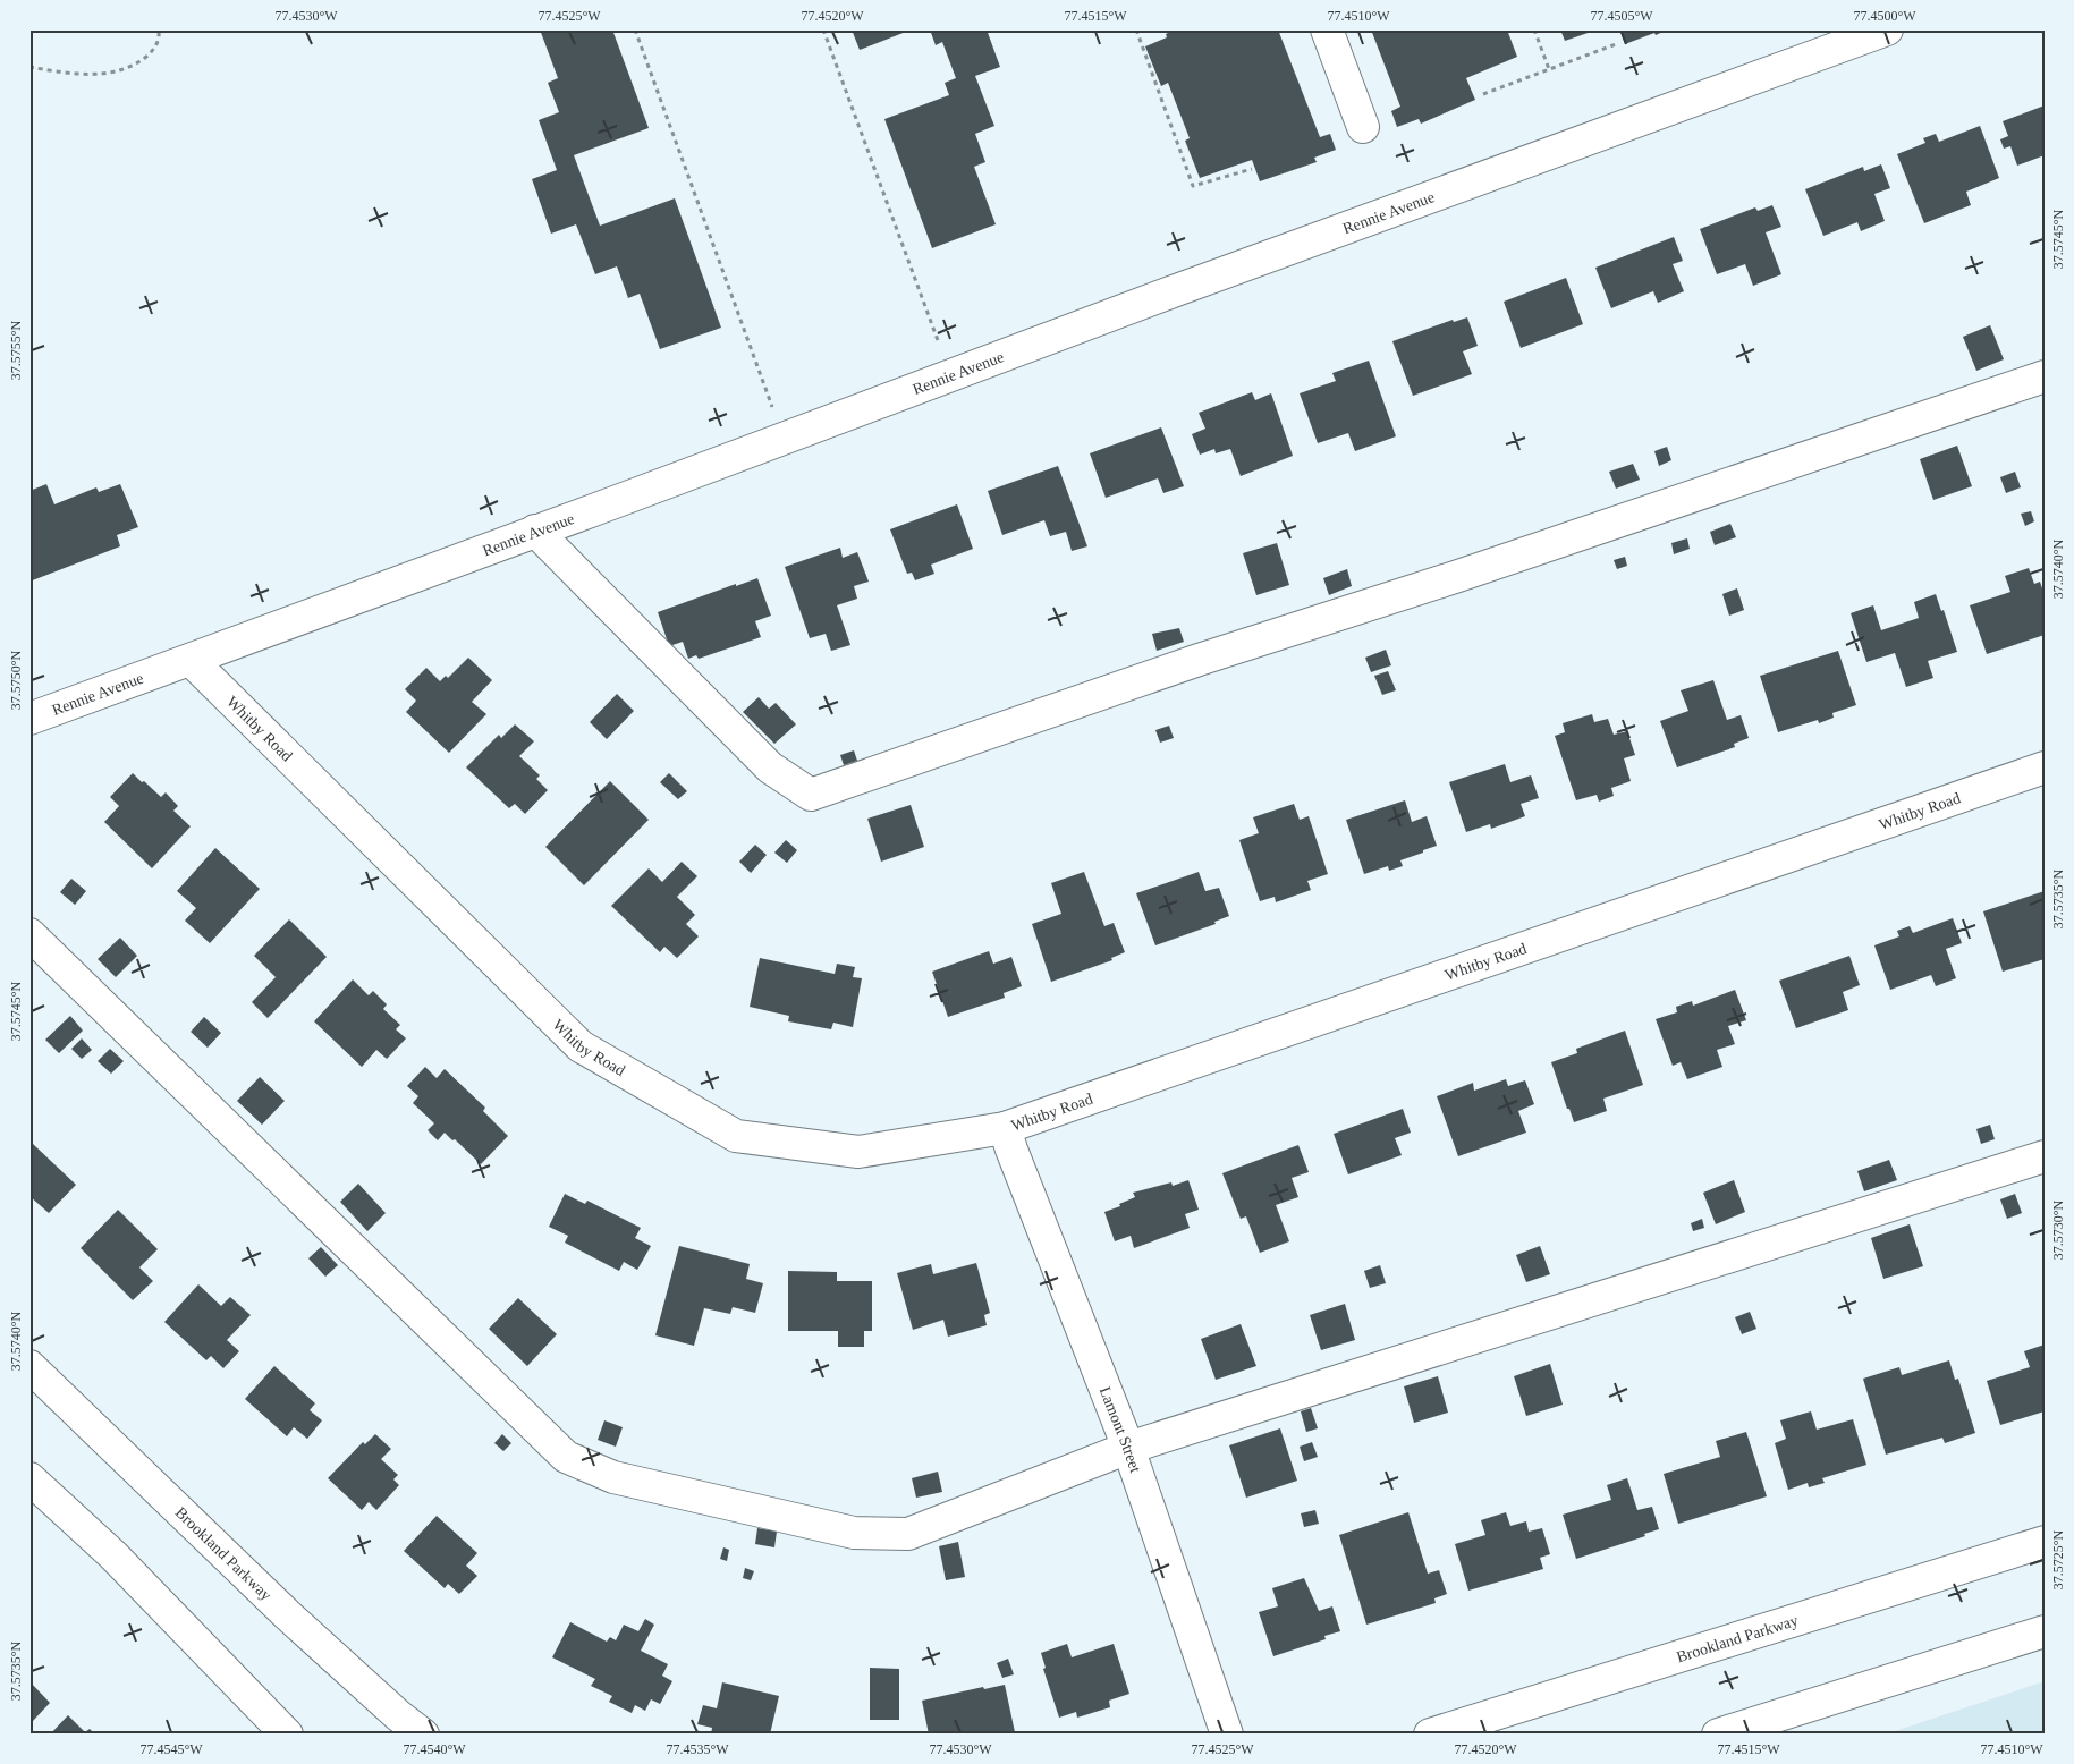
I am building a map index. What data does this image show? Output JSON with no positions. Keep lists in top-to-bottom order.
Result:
{
  "streets": {
    "street": [
      "Rennie Avenue",
      "Whitby Road",
      "Lamont Street",
      "Brookland Parkway"
    ]
  },
  "crossings": [
    ["Rennie Avenue", "Whitby Road"],
    ["Whitby Road", "Lamont Street"]
  ],
  "coordinates": [
    "77.4530°W",
    "77.4525°W",
    "77.4520°W",
    "77.4515°W",
    "77.4510°W",
    "77.4505°W",
    "77.4500°W",
    "37.5745°N",
    "37.5755°N",
    "37.5740°N",
    "37.5750°N",
    "37.5735°N",
    "37.5730°N",
    "37.5725°N",
    "77.4545°W",
    "77.4540°W",
    "77.4535°W"
  ]
}
